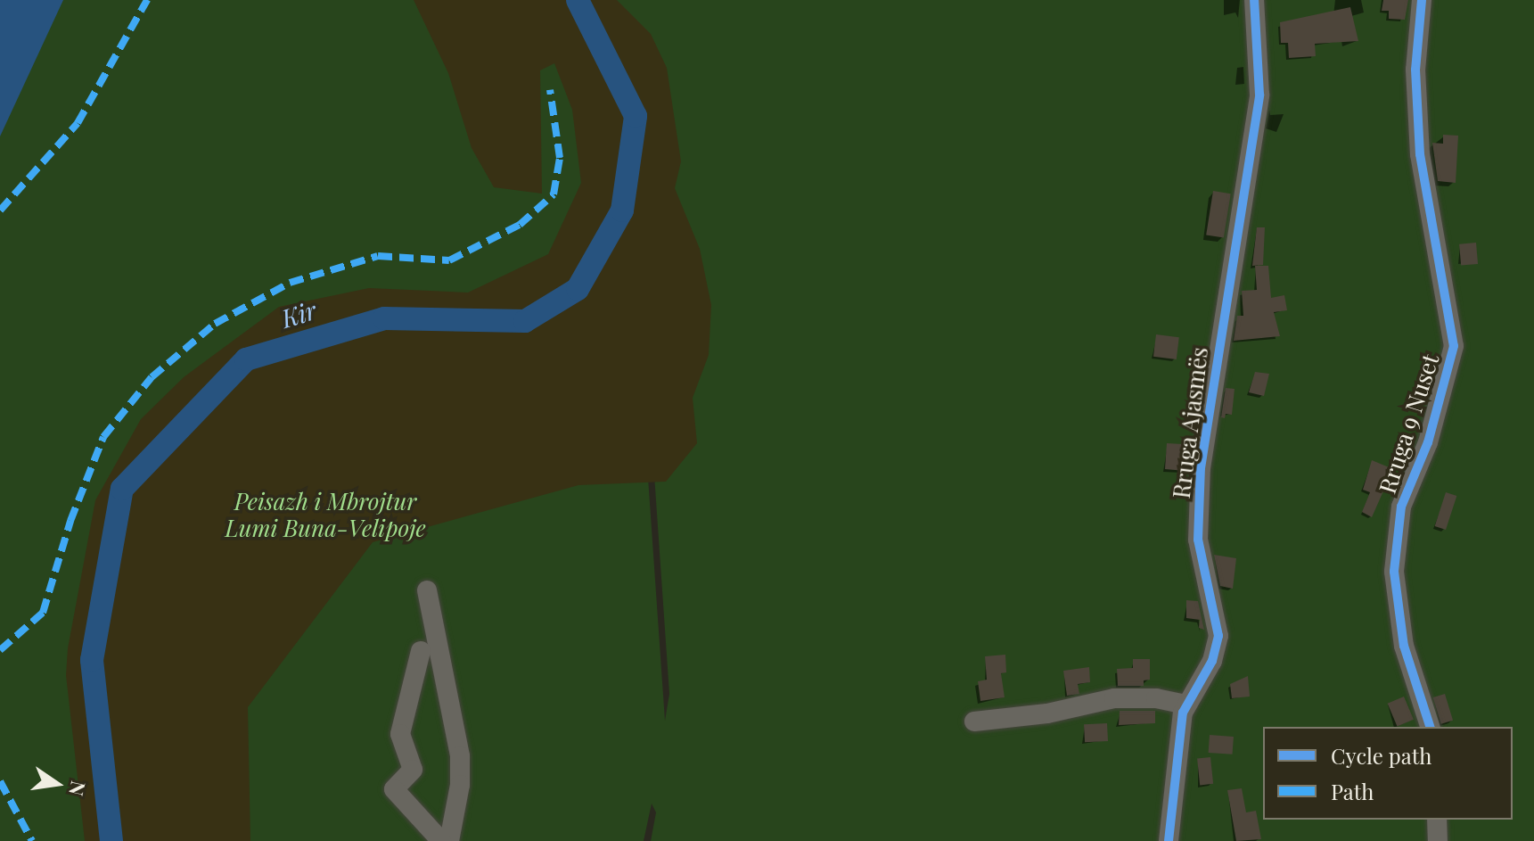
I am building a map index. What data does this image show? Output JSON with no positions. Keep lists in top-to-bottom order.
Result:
{
  "streets": {
    "street": ["Rruga Ajasmës", "Rruga 9 Nuset"]
  },
  "water": ["Kir"],
  "parks": ["Peisazh i Mbrojtur Lumi Buna-Velipoje"],
  "legend": ["Cycle path", "Path"],
  "north": "right"
}
